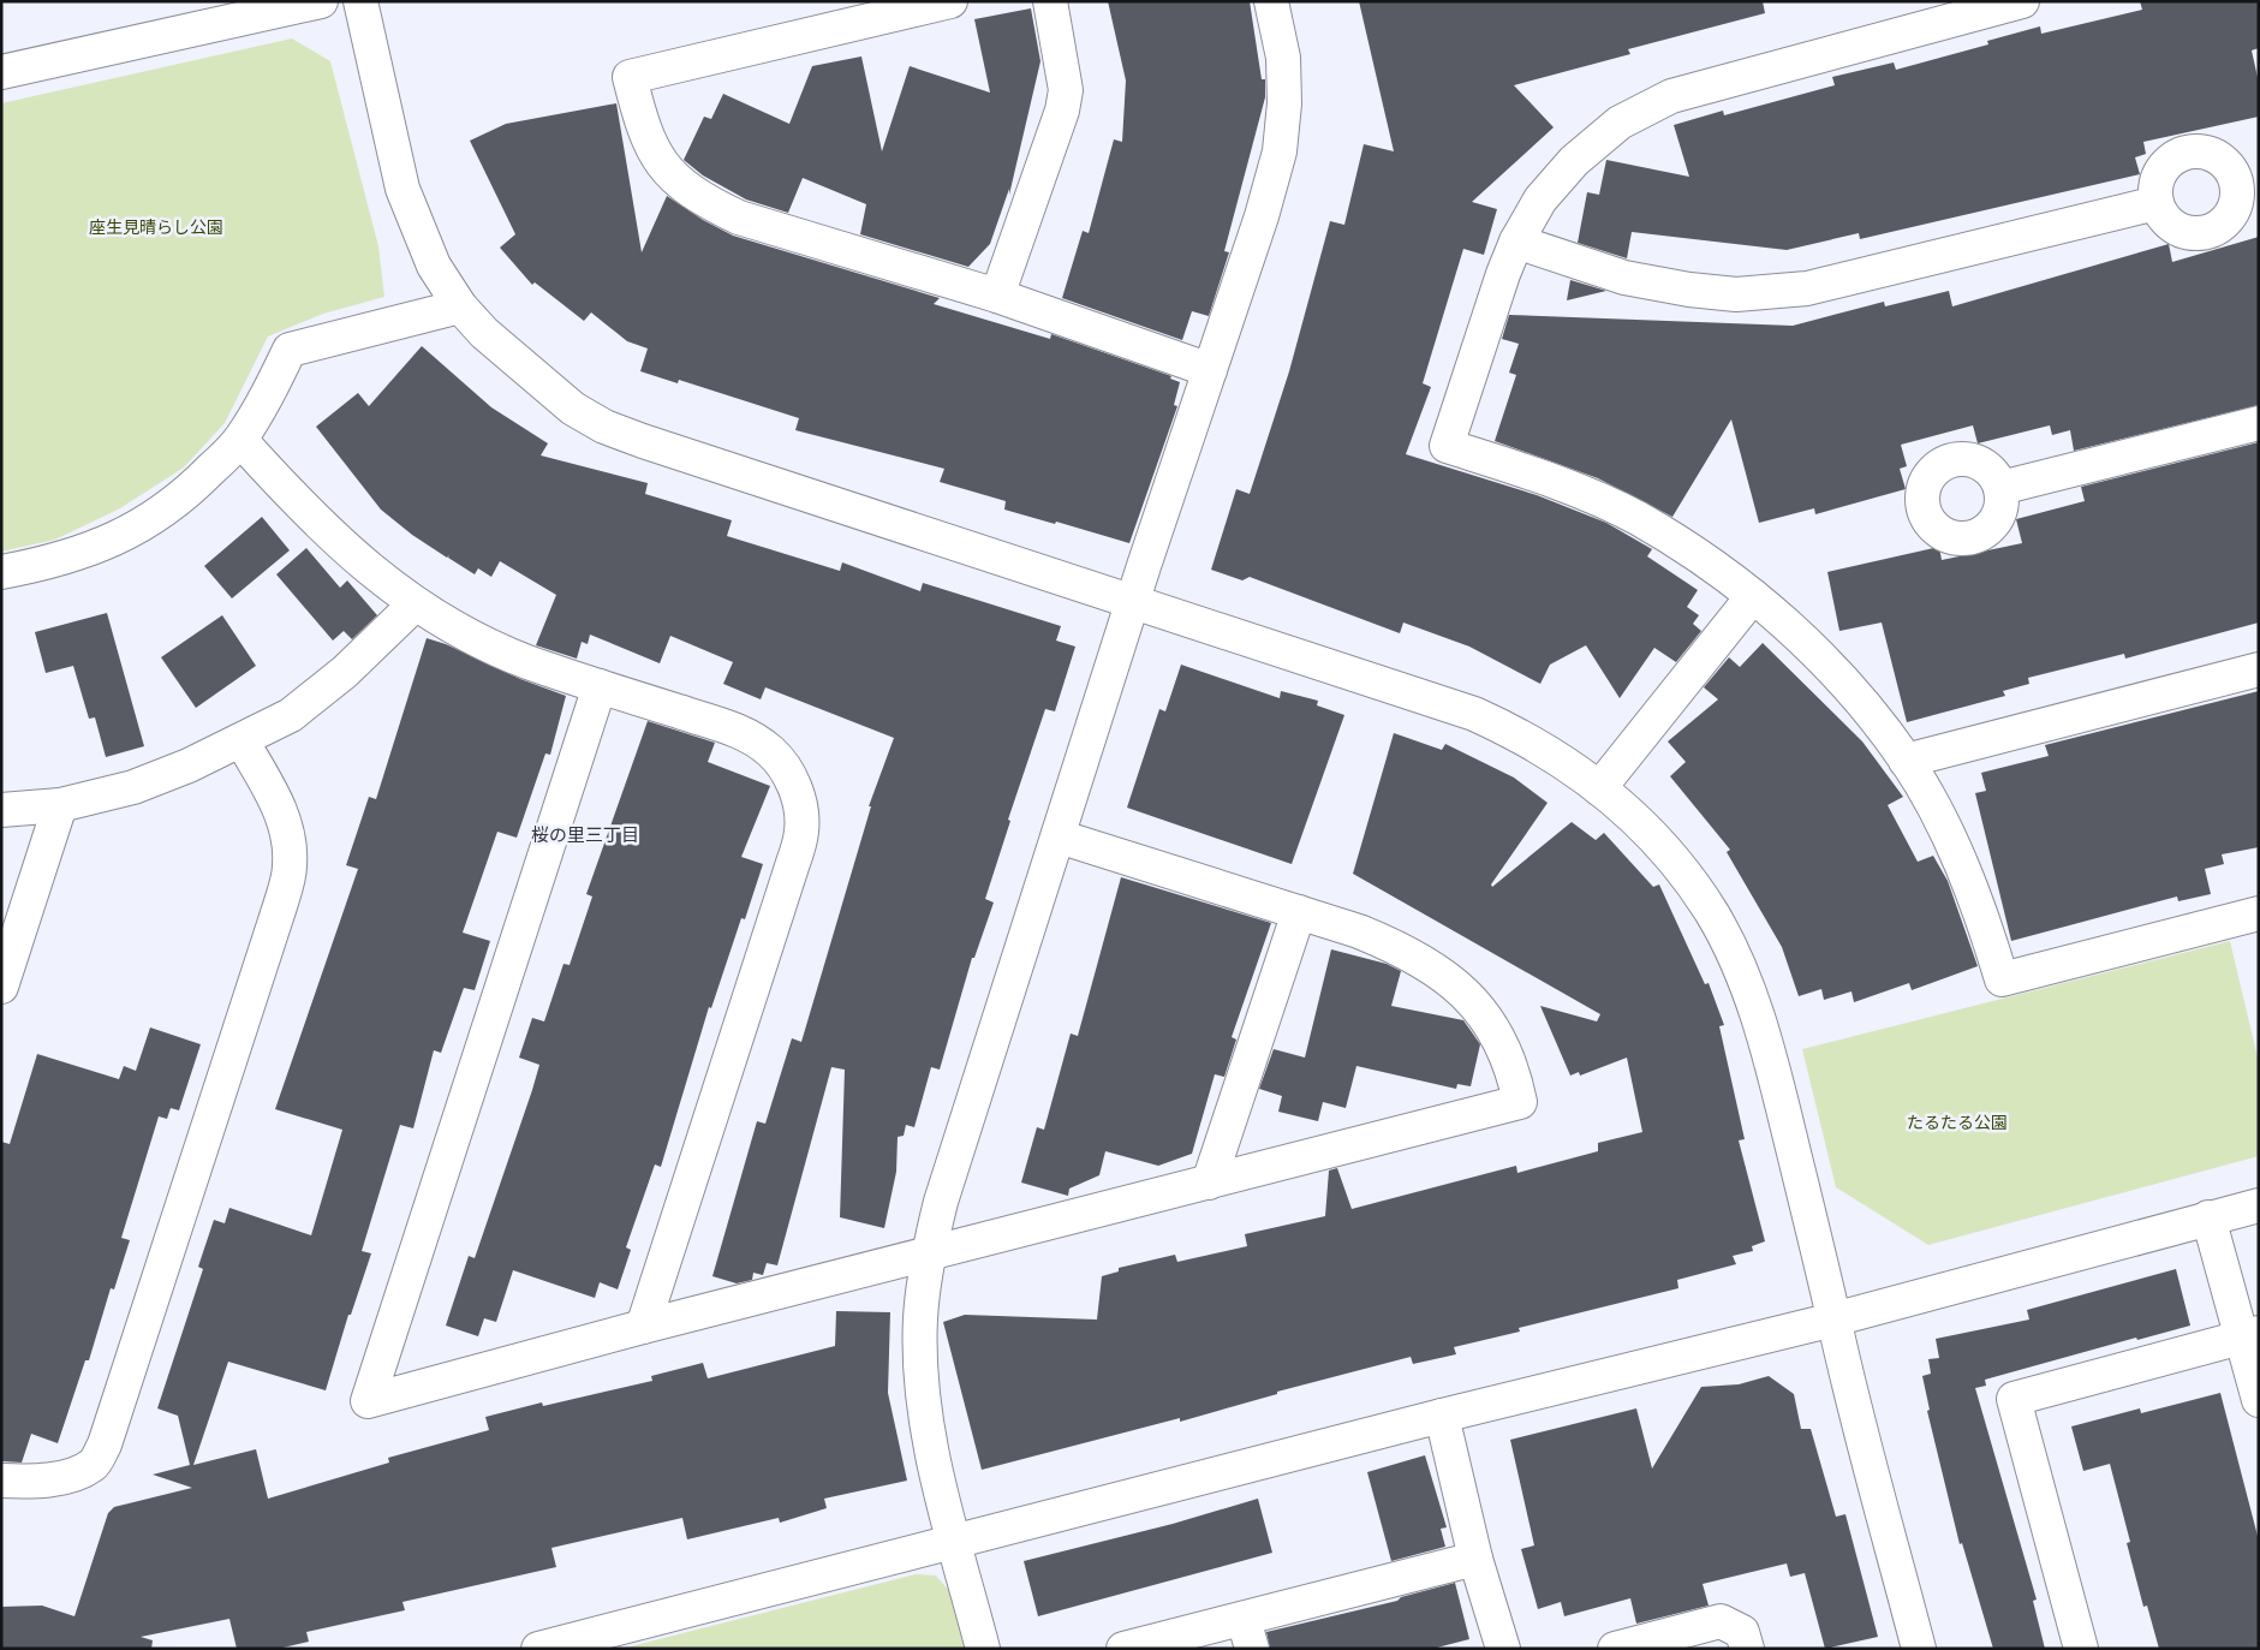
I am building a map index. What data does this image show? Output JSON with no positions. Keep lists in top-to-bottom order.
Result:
{
  "districts": ["桜の里三丁目"],
  "parks": ["座生見晴らし公園", "たるたる公園"]
}
